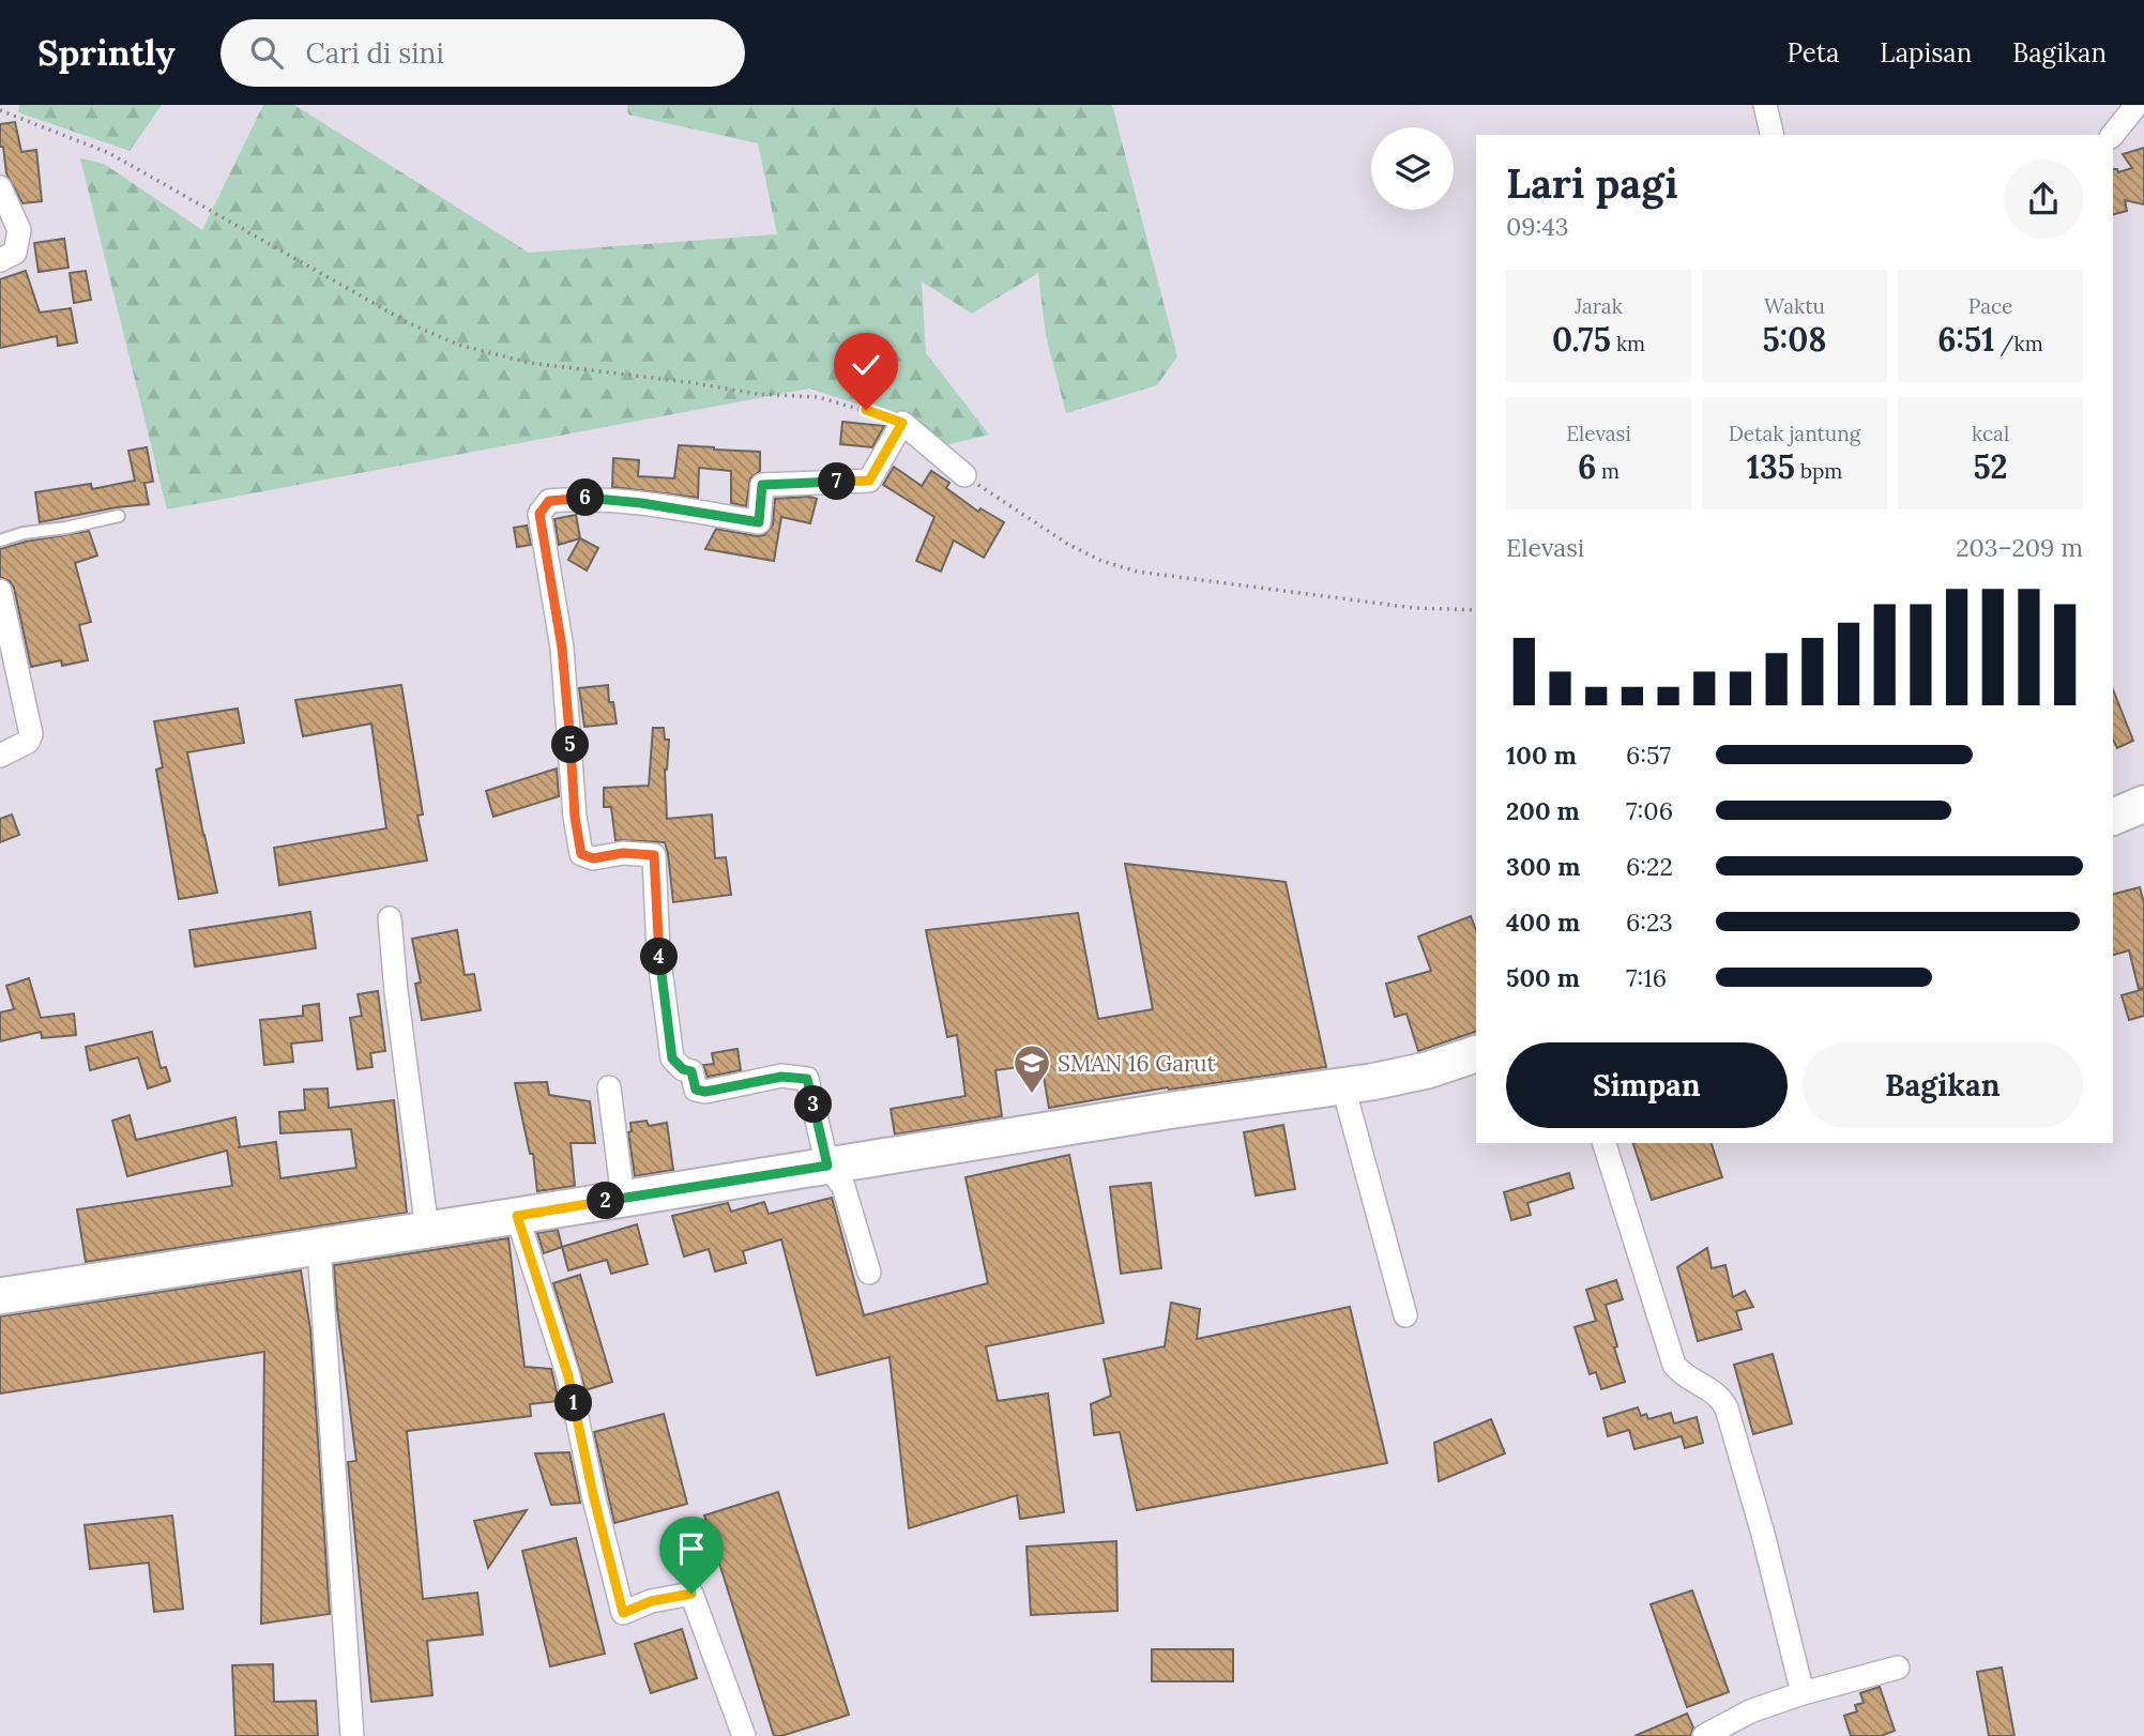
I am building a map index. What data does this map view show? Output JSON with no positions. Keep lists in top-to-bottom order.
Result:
{
  "places": {
    "school or university": ["SMAN 16 Garut"]
  },
  "page": {
    "header": "Sprintly",
    "search": "Cari di sini",
    "nav": ["Peta", "Lapisan", "Bagikan"],
    "heading": ["Lari pagi", "09:43"],
    "stats": [
      ["Jarak", "0.75 km"],
      ["Waktu", "5:08"],
      ["Pace", "6:51 /km"],
      ["Elevasi", "6 m"],
      ["Detak jantung", "135 bpm"],
      ["kcal", "52"]
    ],
    "pins": [
      "7",
      "6",
      "5",
      "4",
      "3",
      "2",
      "1"
    ],
    "chart": ["Elevasi", "203–209 m"],
    "list": [
      {
        "name": "100 m",
        "note": "6:57"
      },
      {
        "name": "200 m",
        "note": "7:06"
      },
      {
        "name": "300 m",
        "note": "6:22"
      },
      {
        "name": "400 m",
        "note": "6:23"
      },
      {
        "name": "500 m",
        "note": "7:16"
      }
    ],
    "buttons": ["Simpan", "Bagikan"]
  }
}
